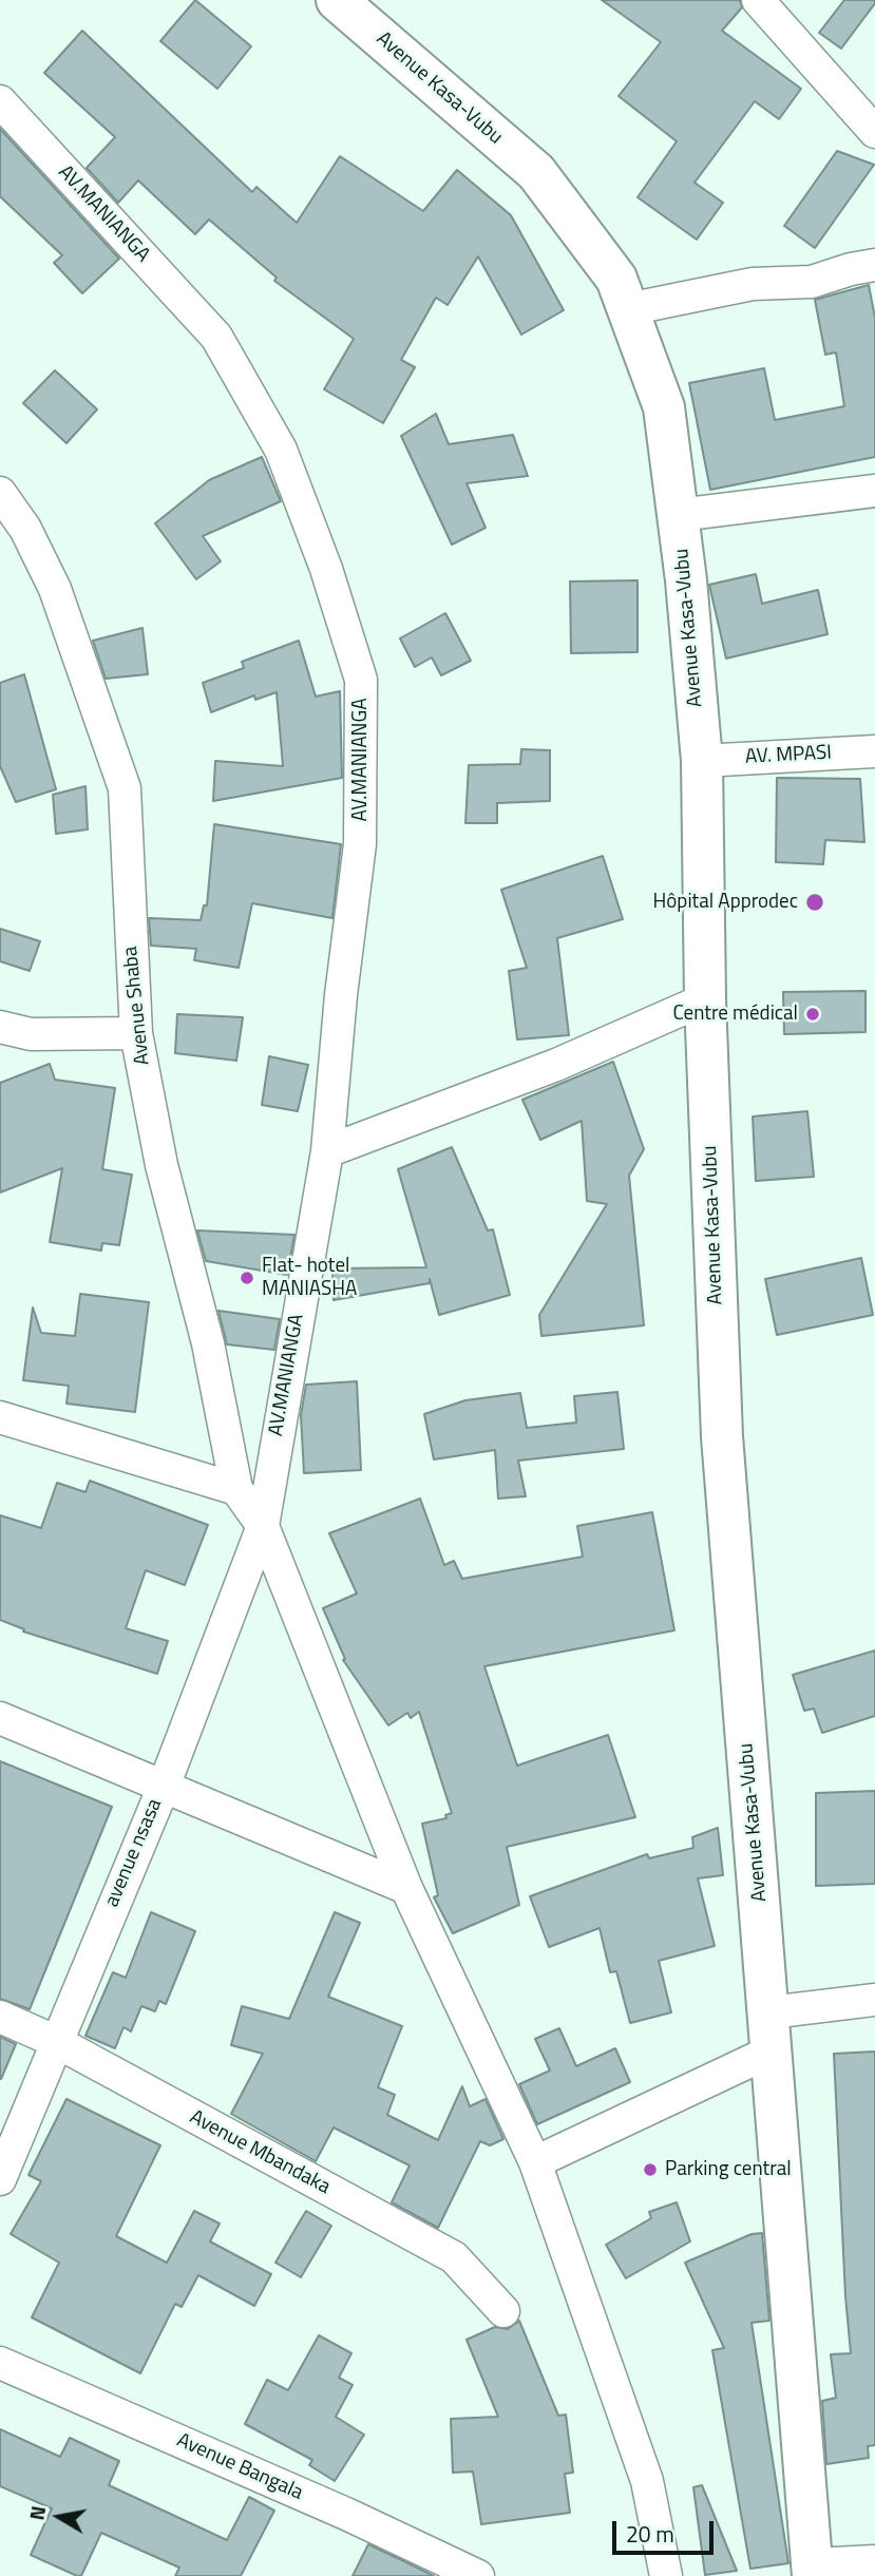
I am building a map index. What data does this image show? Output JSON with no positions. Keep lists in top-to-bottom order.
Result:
{
  "streets": {
    "highway": ["Avenue Kasa-Vubu"],
    "street": [
      "AV.MANIANGA",
      "AV. MPASI",
      "Avenue Shaba",
      "avenue nsasa",
      "Avenue Mbandaka",
      "Avenue Bangala"
    ]
  },
  "crossings": [
    ["Avenue Kasa-Vubu", "AV. MPASI"],
    ["AV.MANIANGA", "Avenue Shaba"],
    ["AV.MANIANGA", "avenue nsasa"],
    ["Avenue Shaba", "avenue nsasa"],
    ["avenue nsasa", "Avenue Mbandaka"]
  ],
  "places": [
    "Hôpital Approdec",
    "Centre médical",
    "Flat- hotel MANIASHA",
    "Parking central"
  ],
  "scale_bar": "20 m",
  "north": "left"
}
